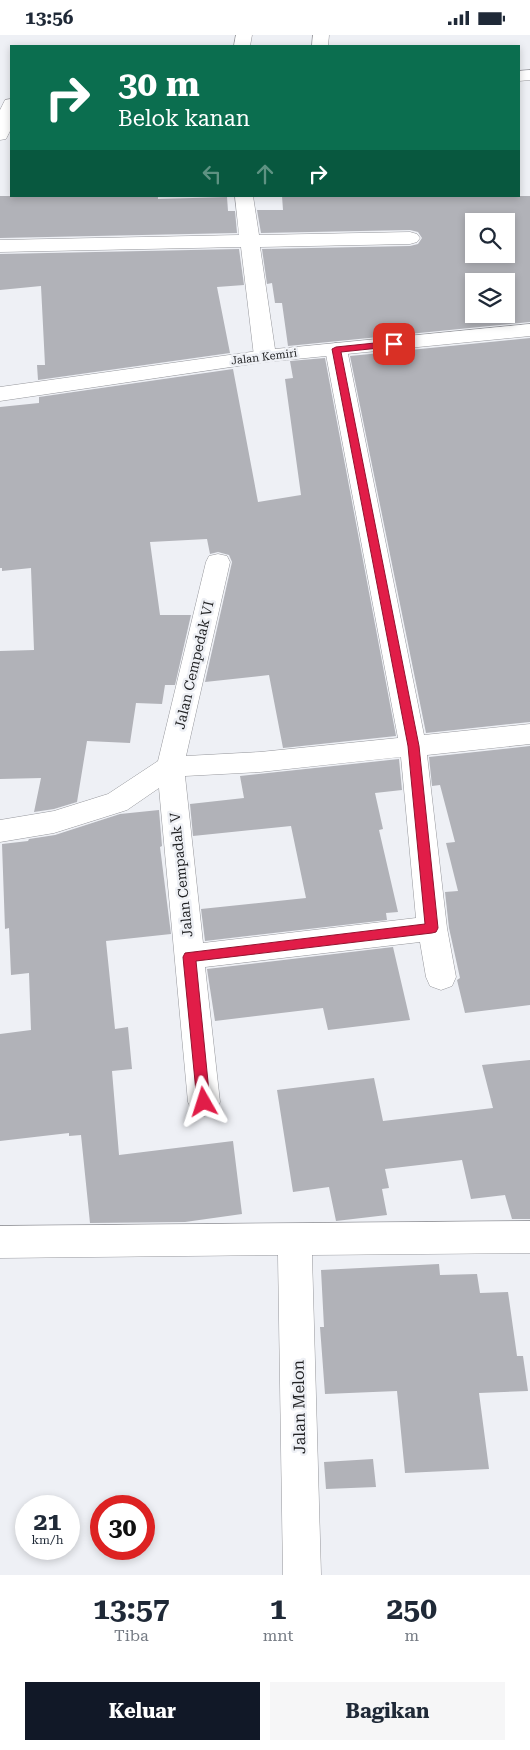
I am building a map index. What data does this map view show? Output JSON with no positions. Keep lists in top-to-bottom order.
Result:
{
  "streets": {
    "street": [
      "Jalan Kemiri",
      "Jalan Cempedak VI",
      "Jalan Cempadak V",
      "Jalan Melon"
    ]
  },
  "crossings": [
    ["Jalan Cempedak VI", "Jalan Cempadak V"]
  ],
  "page": {
    "status": "13:56",
    "turn": ["30 m", "Belok kanan"],
    "speed": "21 km/h",
    "limit": "30",
    "eta": [
      "13:57",
      "Tiba",
      "1",
      "mnt",
      "250",
      "m"
    ],
    "buttons": ["Keluar", "Bagikan"]
  }
}
